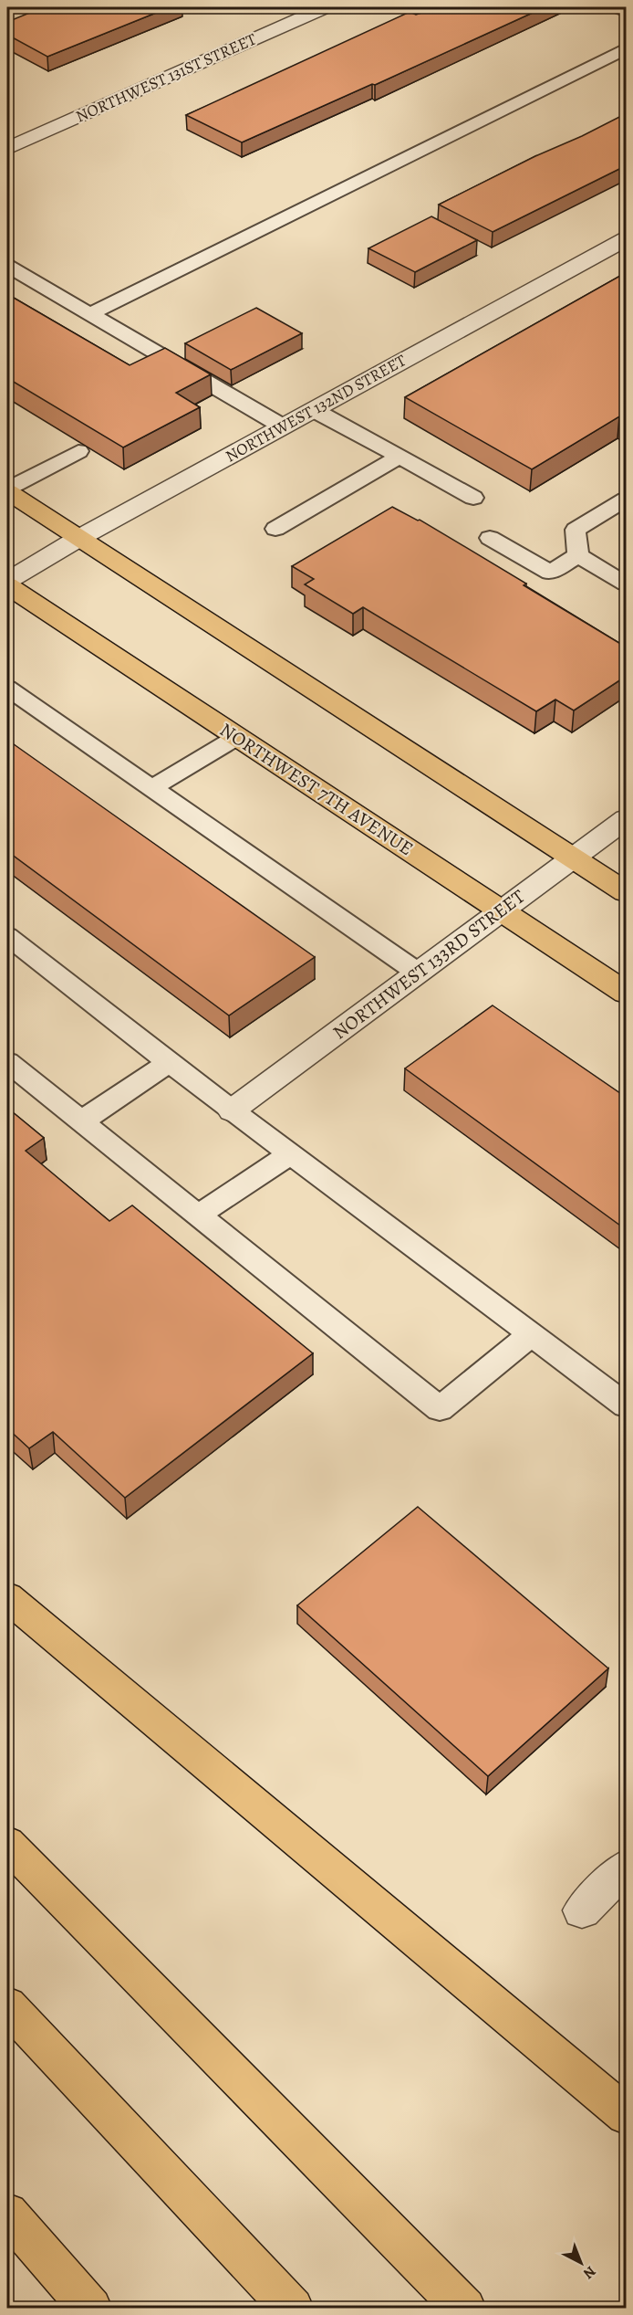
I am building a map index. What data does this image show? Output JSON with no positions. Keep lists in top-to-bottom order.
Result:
{
  "streets": {
    "main road": ["NORTHWEST 7TH AVENUE"],
    "street": ["NORTHWEST 131ST STREET", "NORTHWEST 132ND STREET", "NORTHWEST 133RD STREET"]
  },
  "crossings": [
    ["NORTHWEST 7TH AVENUE", "NORTHWEST 133RD STREET"]
  ],
  "north": "bottom right"
}
